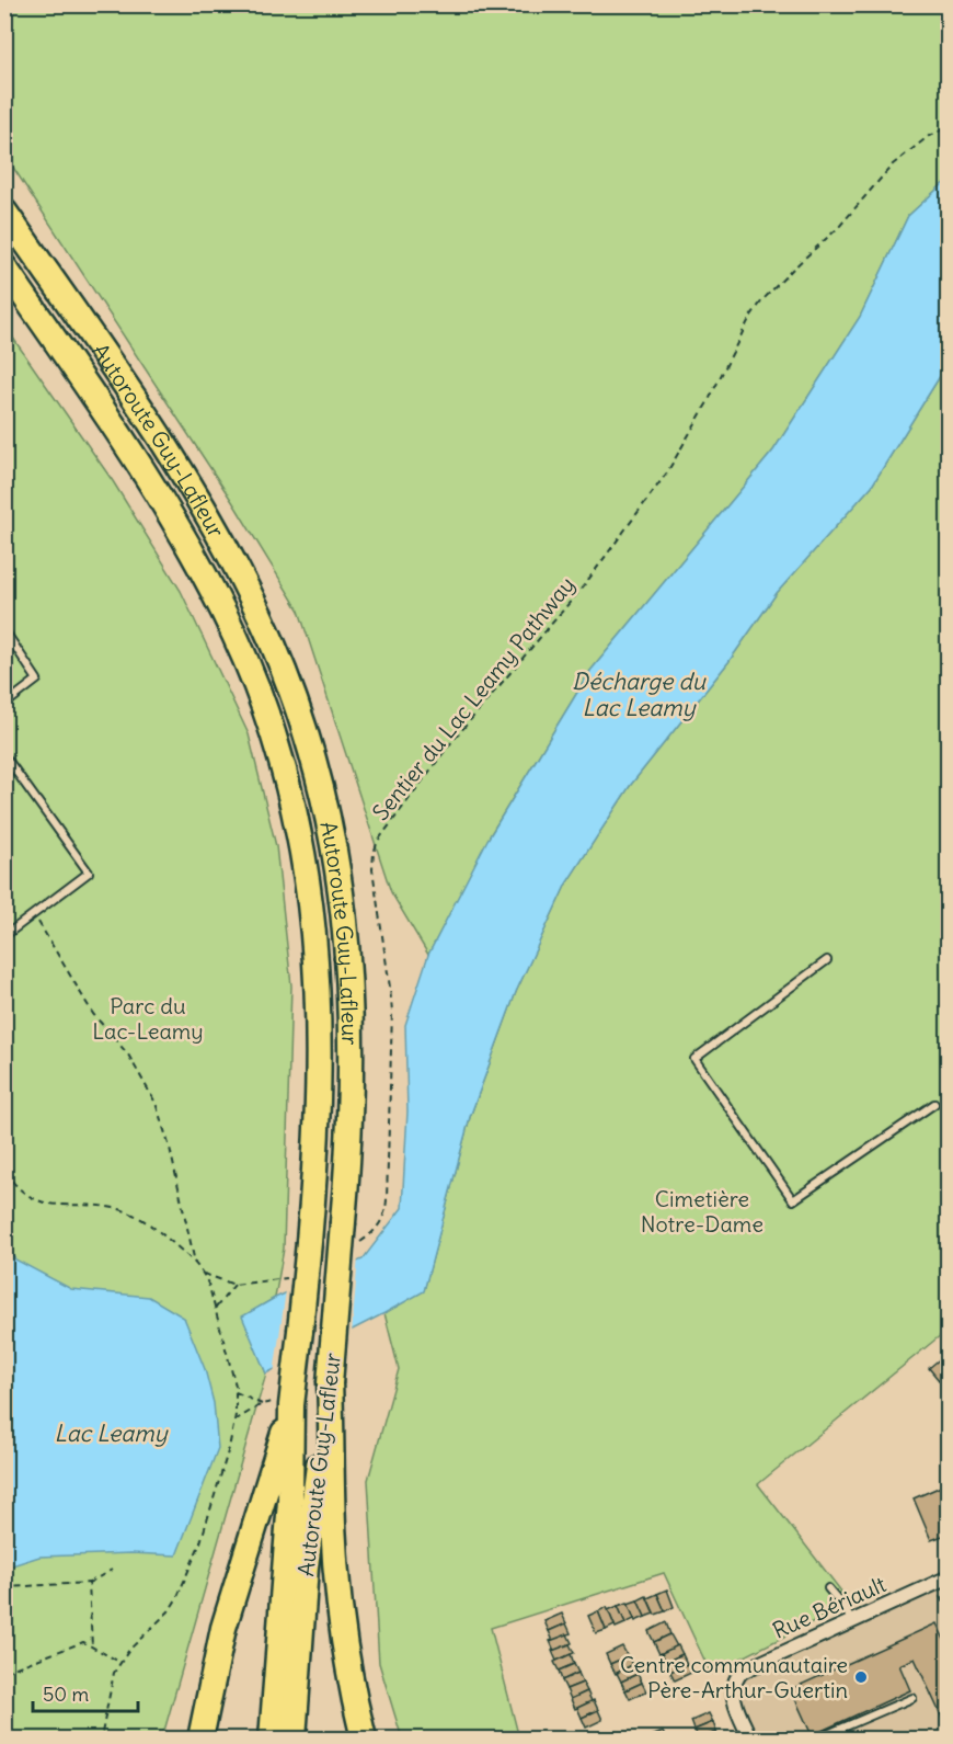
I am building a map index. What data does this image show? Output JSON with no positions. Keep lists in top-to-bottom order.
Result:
{
  "streets": {
    "highway": ["Autoroute Guy-Lafleur"],
    "street": ["Rue Bériault"],
    "path": ["Sentier du Lac Leamy Pathway"]
  },
  "water": ["Décharge du Lac Leamy", "Lac Leamy"],
  "parks": ["Parc du Lac-Leamy", "Cimetière Notre-Dame"],
  "places": ["Centre communautaire Père-Arthur-Guertin"],
  "scale_bar": "50 m"
}
